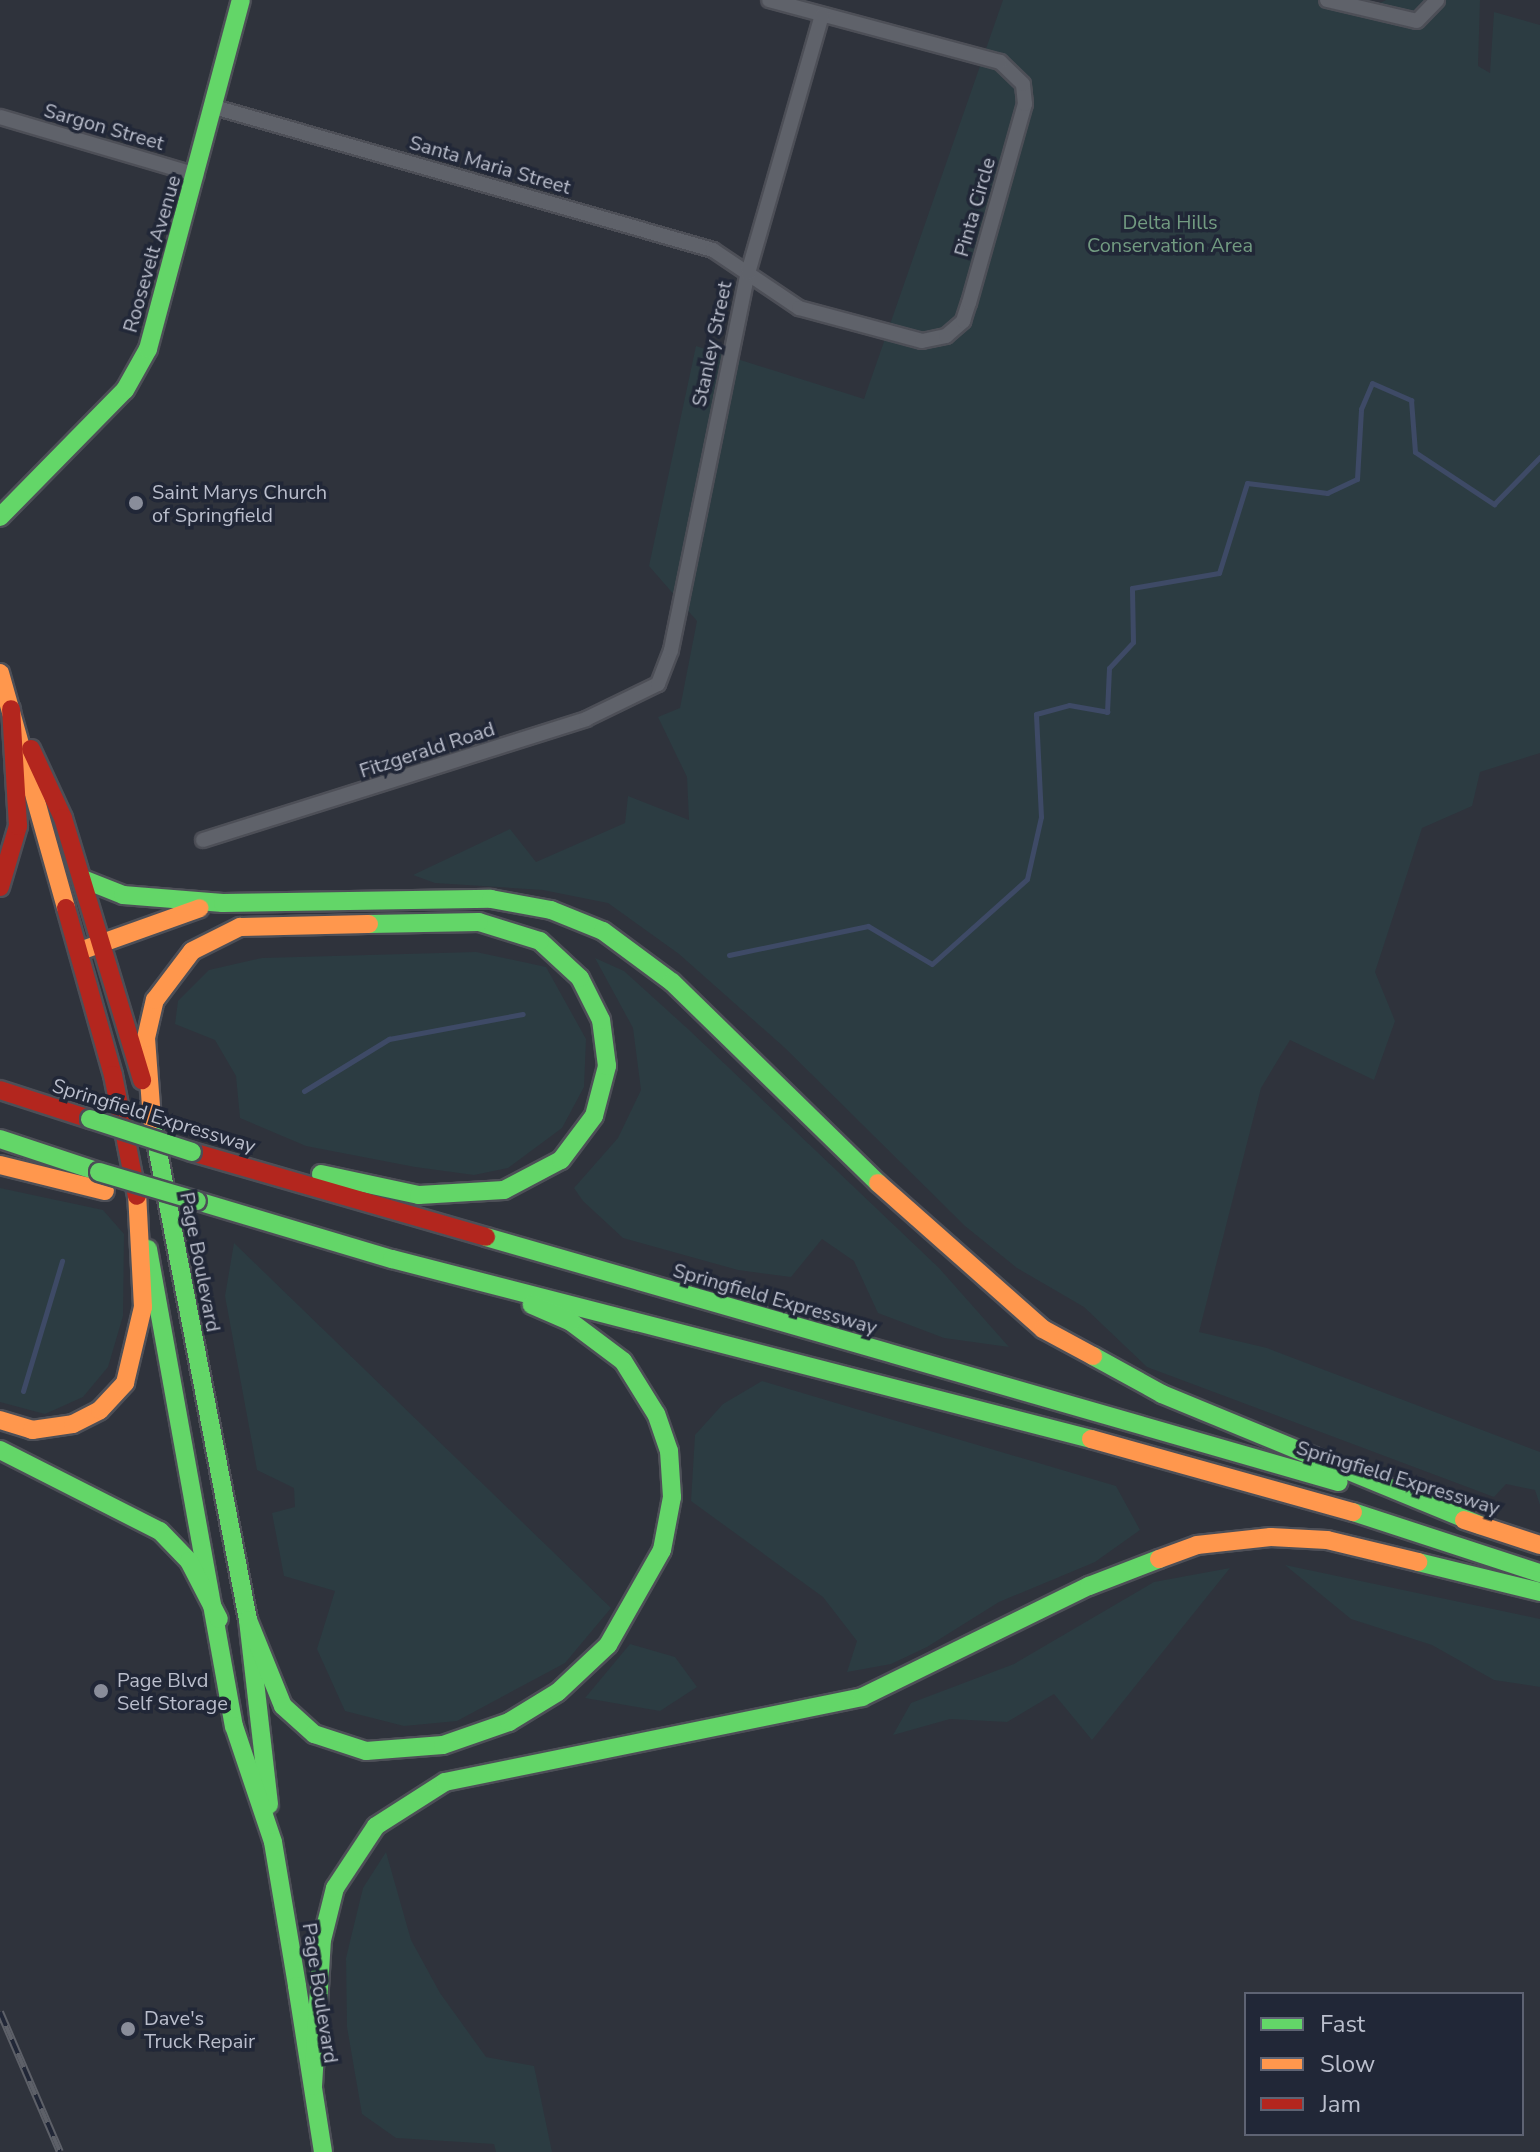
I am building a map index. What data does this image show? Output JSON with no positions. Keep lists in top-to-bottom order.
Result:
{
  "streets": {
    "main road": ["Roosevelt Avenue", "Springfield Expressway", "Page Boulevard"],
    "street": [
      "Sargon Street",
      "Santa Maria Street",
      "Pinta Circle",
      "Stanley Street",
      "Fitzgerald Road"
    ]
  },
  "crossings": [
    ["Sargon Street", "Roosevelt Avenue"],
    ["Santa Maria Street", "Pinta Circle"],
    ["Santa Maria Street", "Roosevelt Avenue"],
    ["Santa Maria Street", "Stanley Street"],
    ["Pinta Circle", "Stanley Street"],
    ["Stanley Street", "Fitzgerald Road"]
  ],
  "parks": ["Delta Hills Conservation Area"],
  "places": ["Saint Marys Church of Springfield", "Page Blvd Self Storage", "Dave's Truck Repair"],
  "legend": ["Fast", "Slow", "Jam"]
}
